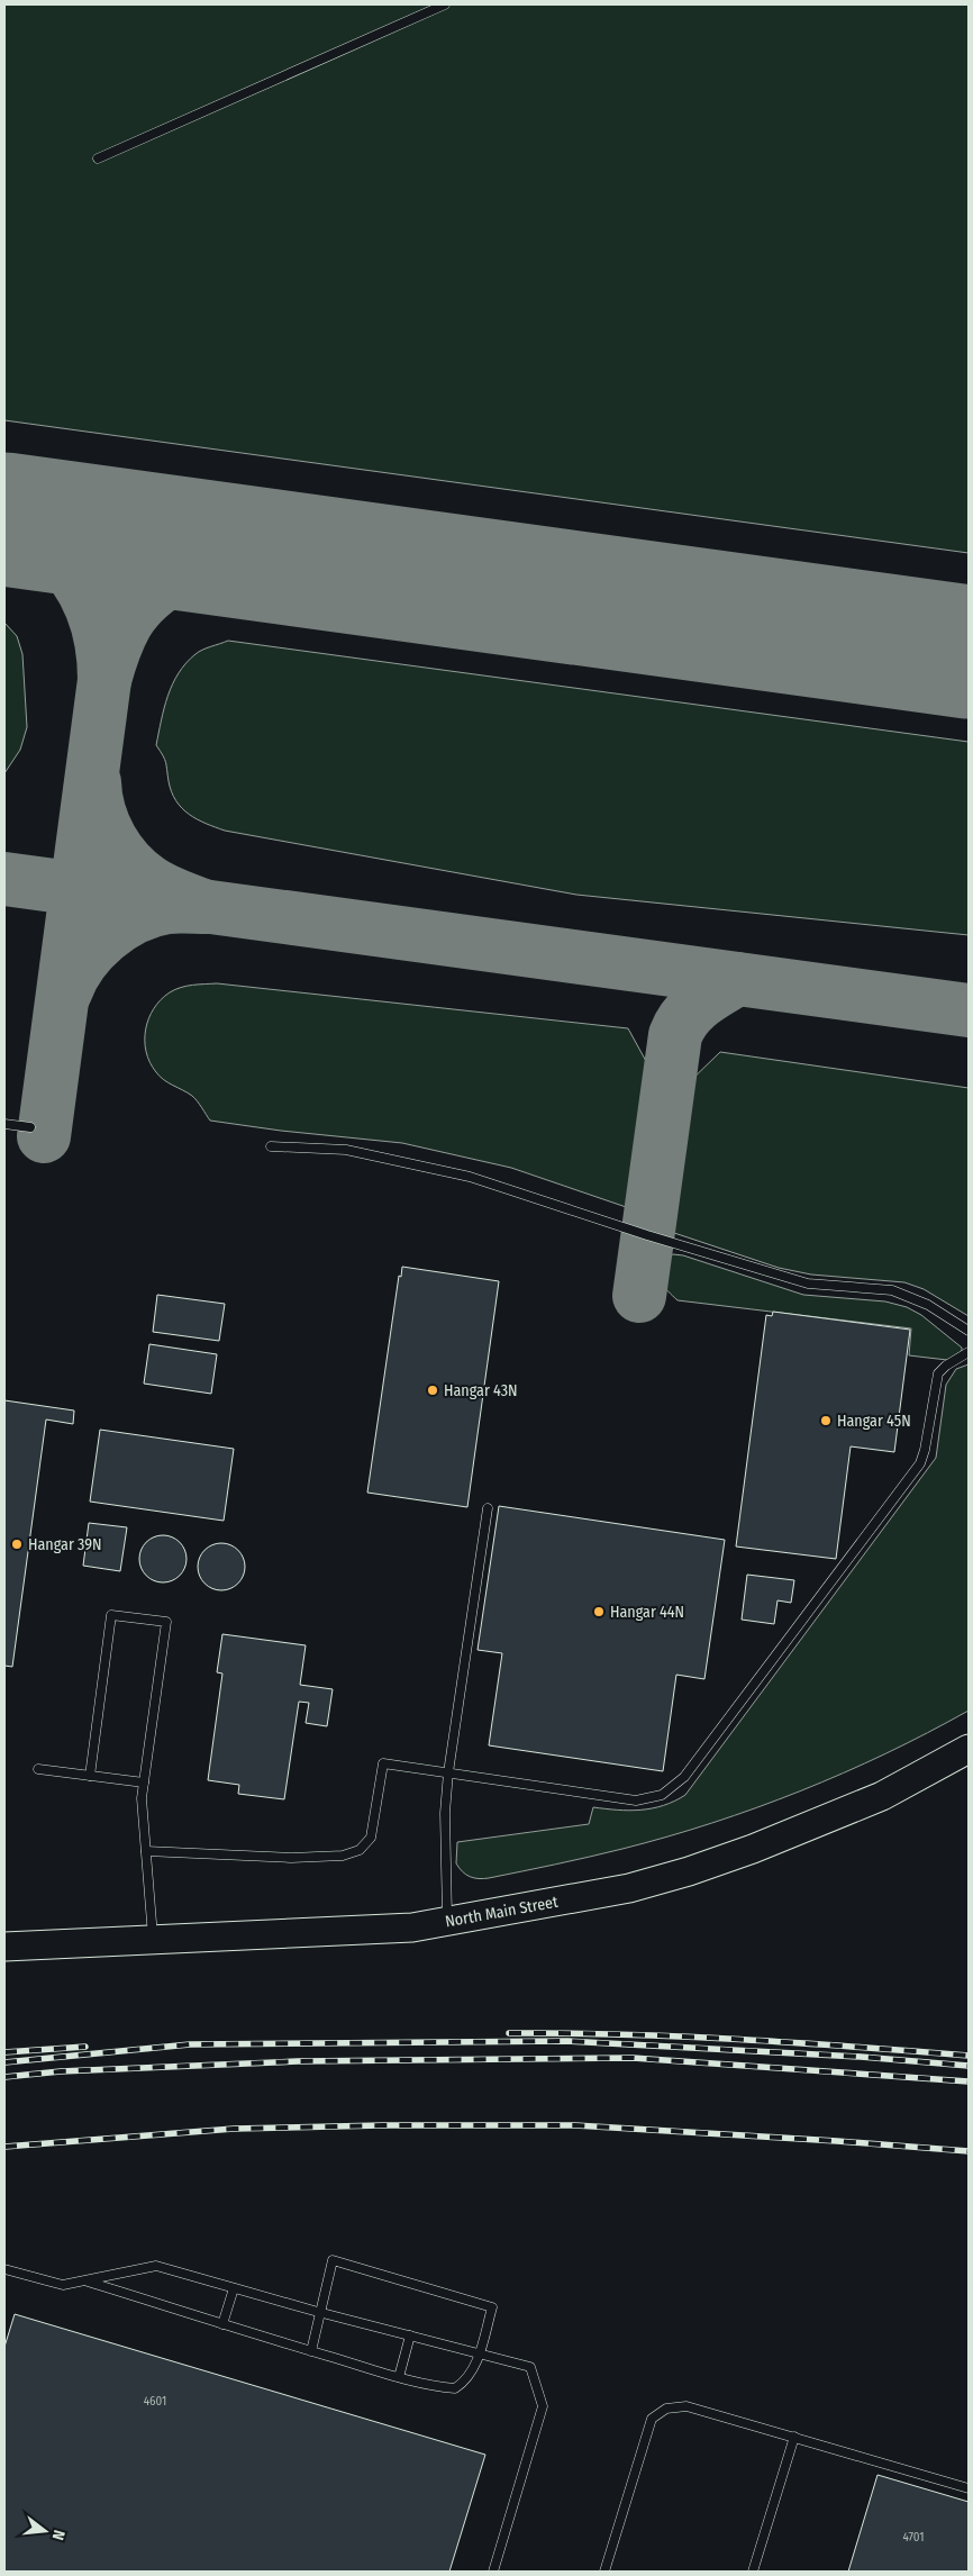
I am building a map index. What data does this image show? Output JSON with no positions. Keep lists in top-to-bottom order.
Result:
{
  "streets": {
    "main road": ["North Main Street"]
  },
  "places": [
    "Hangar 43N",
    "Hangar 45N",
    "Hangar 39N",
    "Hangar 44N"
  ],
  "house_numbers": ["4601", "4701"],
  "north": "right"
}
